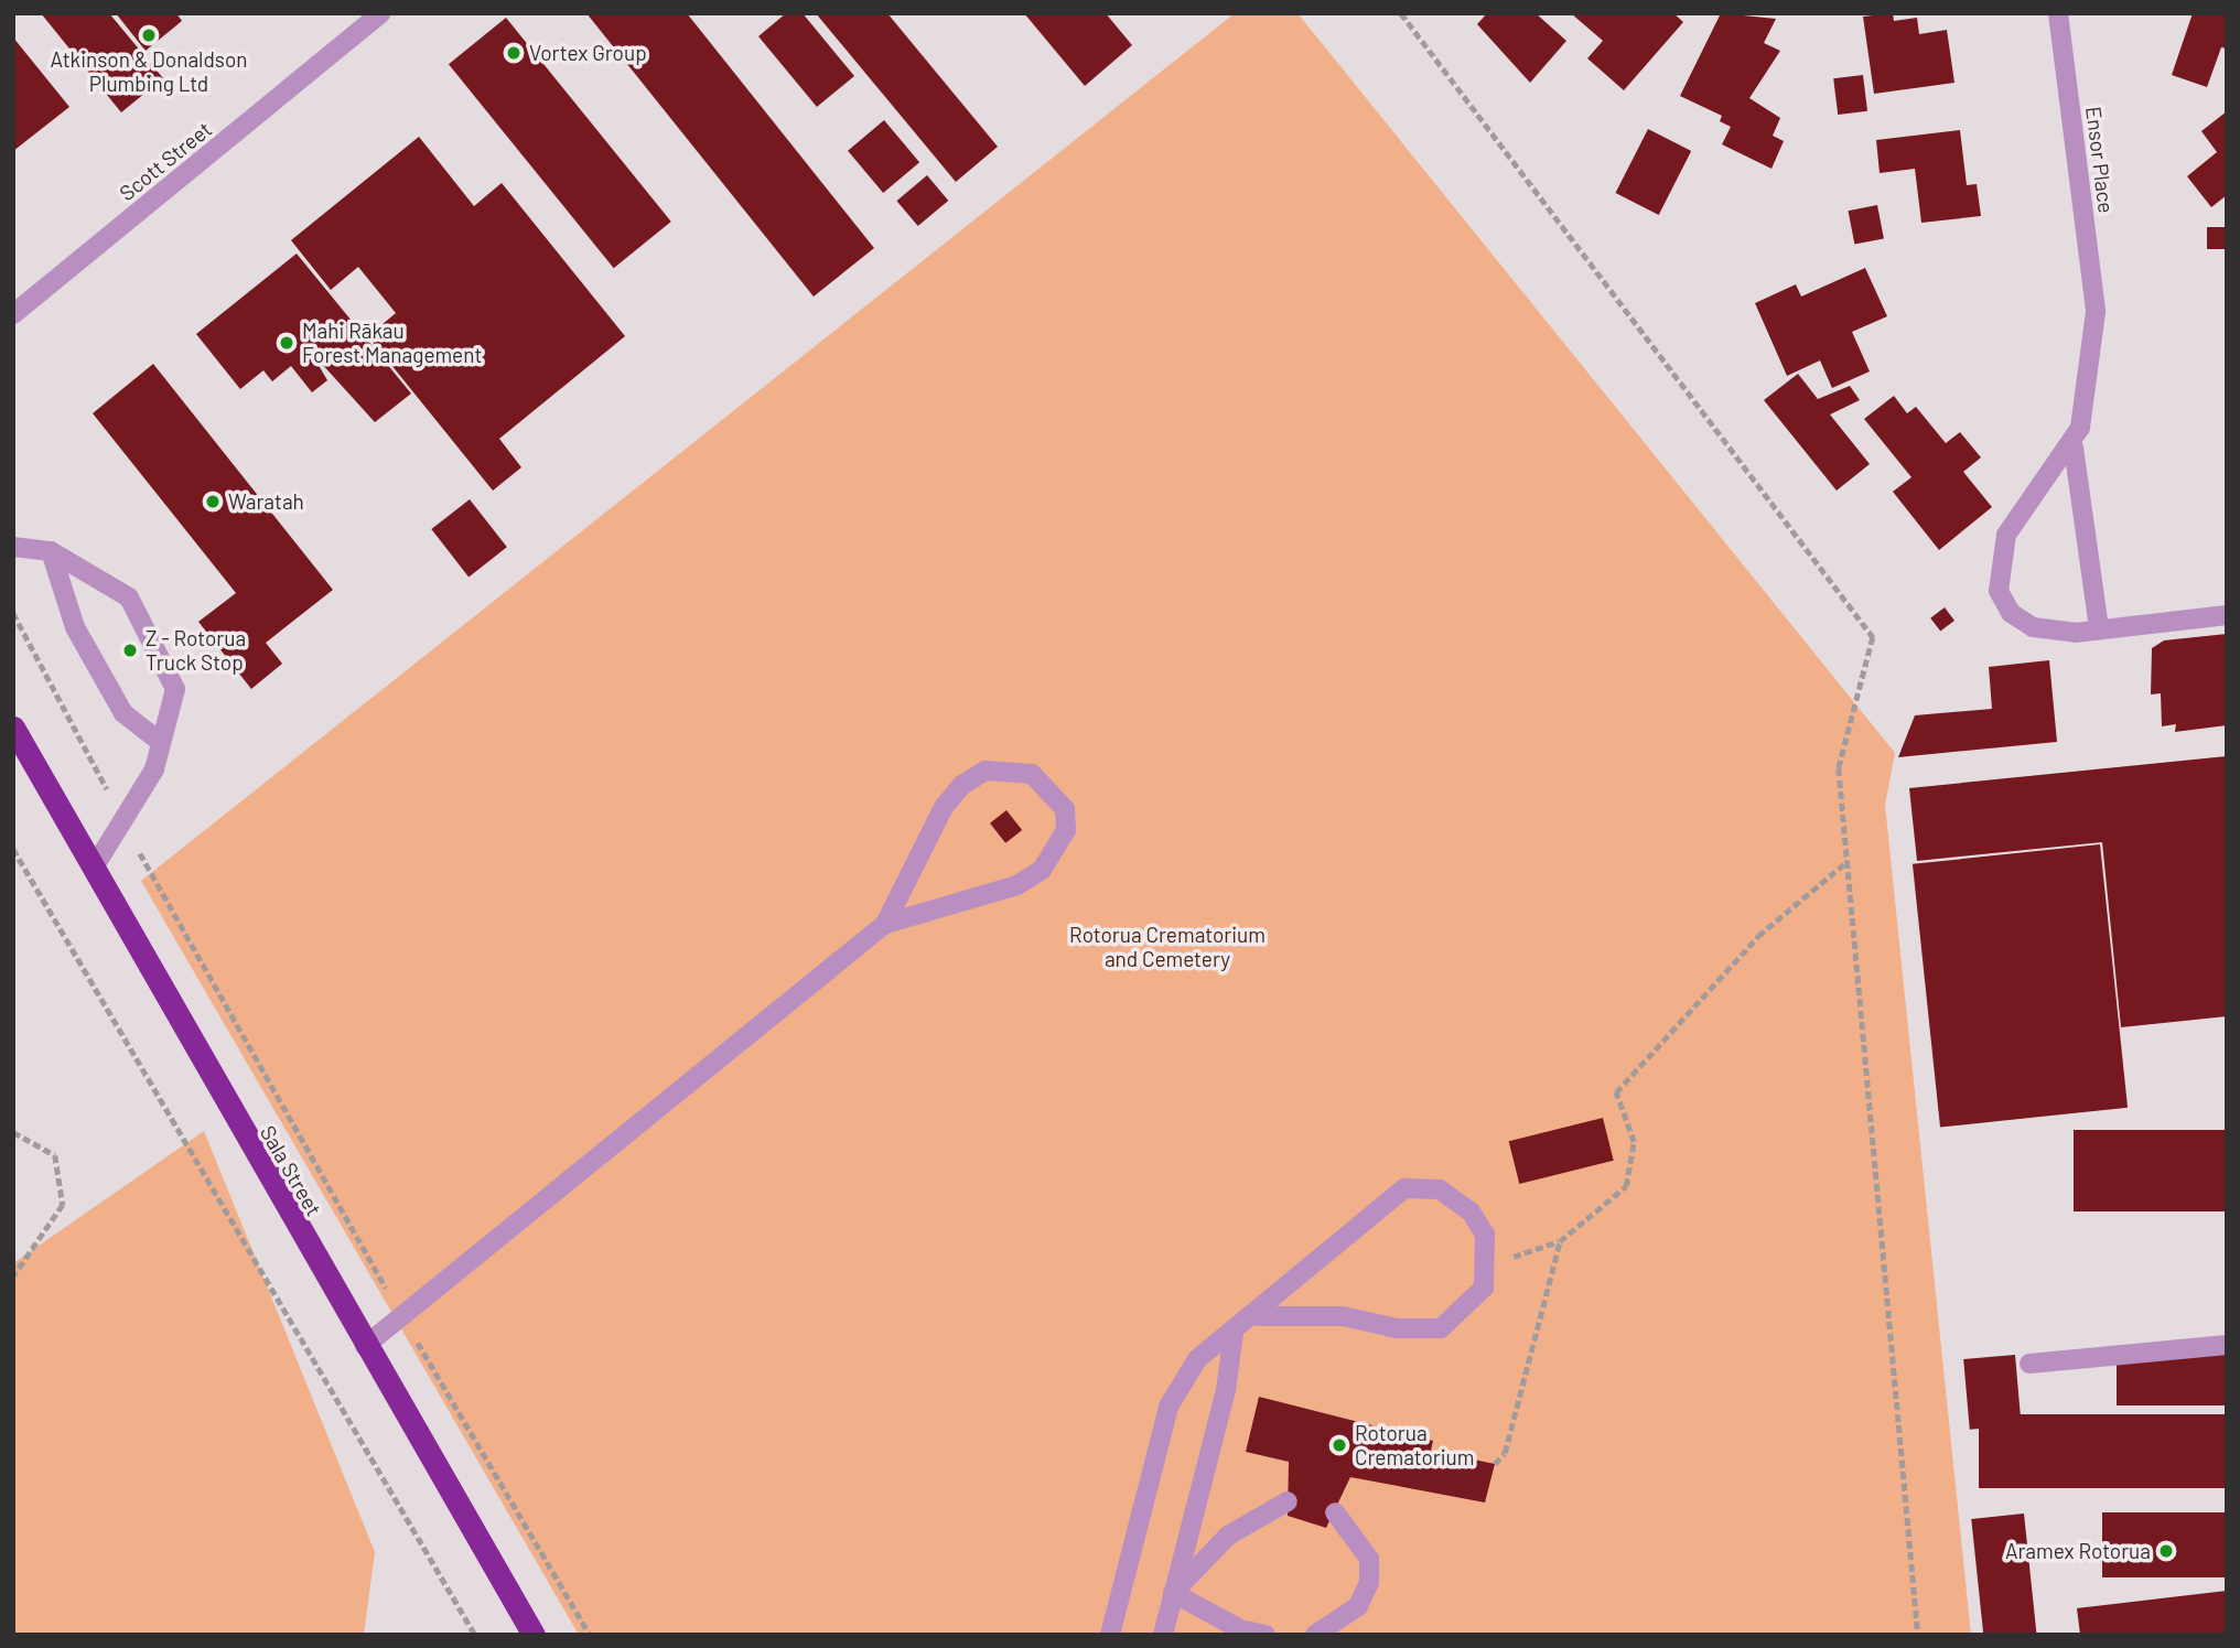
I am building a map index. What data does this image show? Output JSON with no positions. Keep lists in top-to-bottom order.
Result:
{
  "streets": {
    "highway": ["Sala Street"],
    "street": ["Ensor Place", "Scott Street"]
  },
  "parks": ["Rotorua Crematorium and Cemetery"],
  "places": [
    "Atkinson & Donaldson Plumbing Ltd",
    "Vortex Group",
    "Mahi Rākau Forest Management",
    "Waratah",
    "Z - Rotorua Truck Stop",
    "Rotorua Crematorium",
    "Aramex Rotorua"
  ]
}
